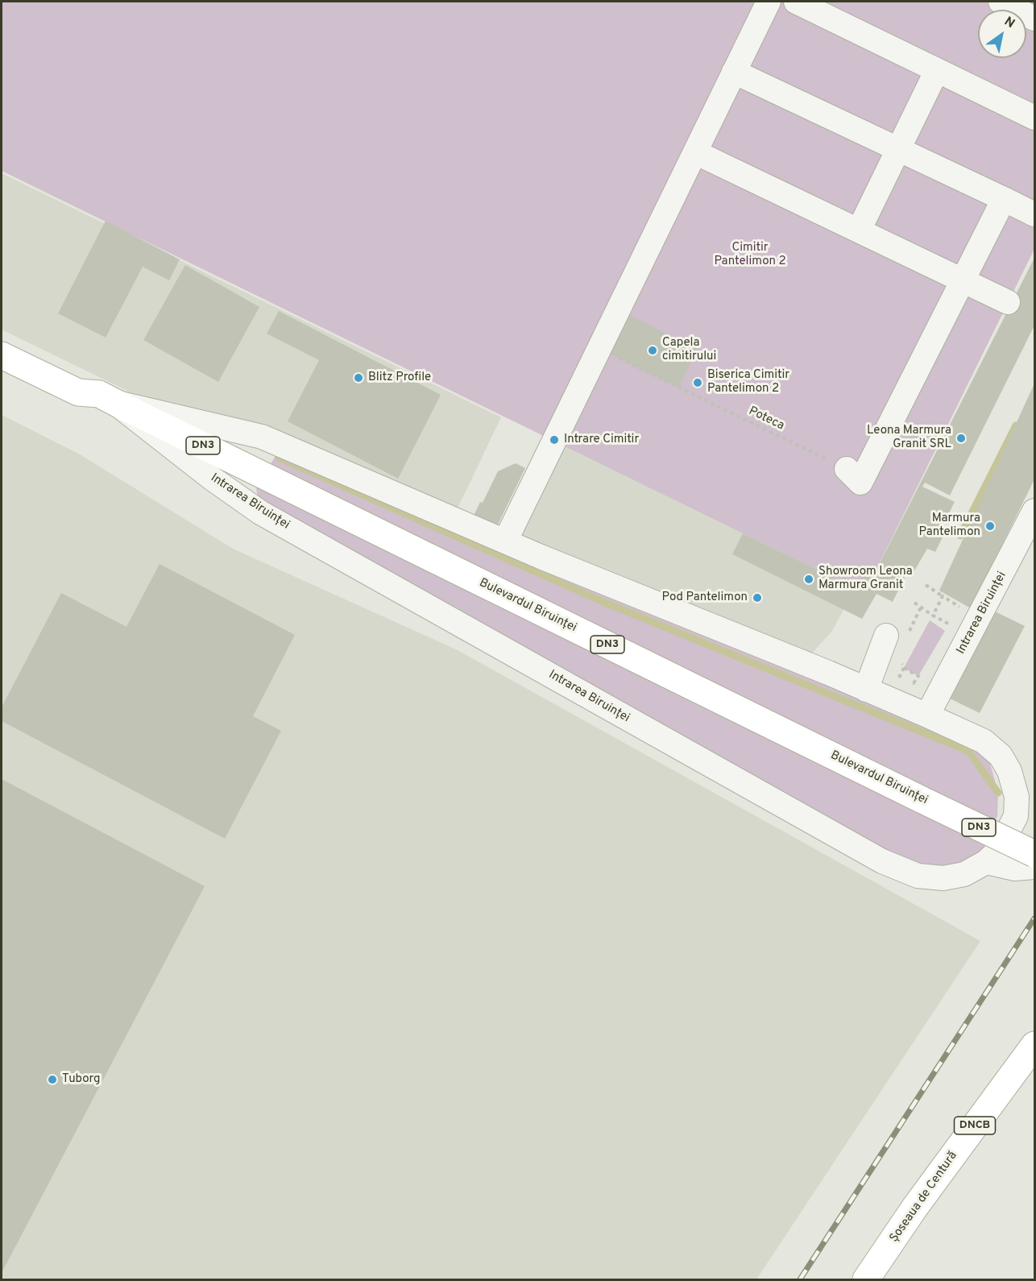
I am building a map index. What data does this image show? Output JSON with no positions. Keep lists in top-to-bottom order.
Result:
{
  "streets": {
    "main road": [
      "DN3",
      "Bulevardul Biruinței",
      "DNCB",
      "Șoseaua de Centură"
    ],
    "street": ["Intrarea Biruinței"],
    "path": ["Poteca"]
  },
  "crossings": [
    ["Intrarea Biruinței", "Bulevardul Biruinței"]
  ],
  "parks": ["Cimitir Pantelimon 2"],
  "places": [
    "Capela cimitirului",
    "Blitz Profile",
    "Biserica Cimitir Pantelimon 2",
    "Leona Marmura Granit SRL",
    "Intrare Cimitir",
    "Marmura Pantelimon",
    "Showroom Leona Marmura Granit",
    "Pod Pantelimon",
    "Tuborg"
  ],
  "north": "top right"
}
